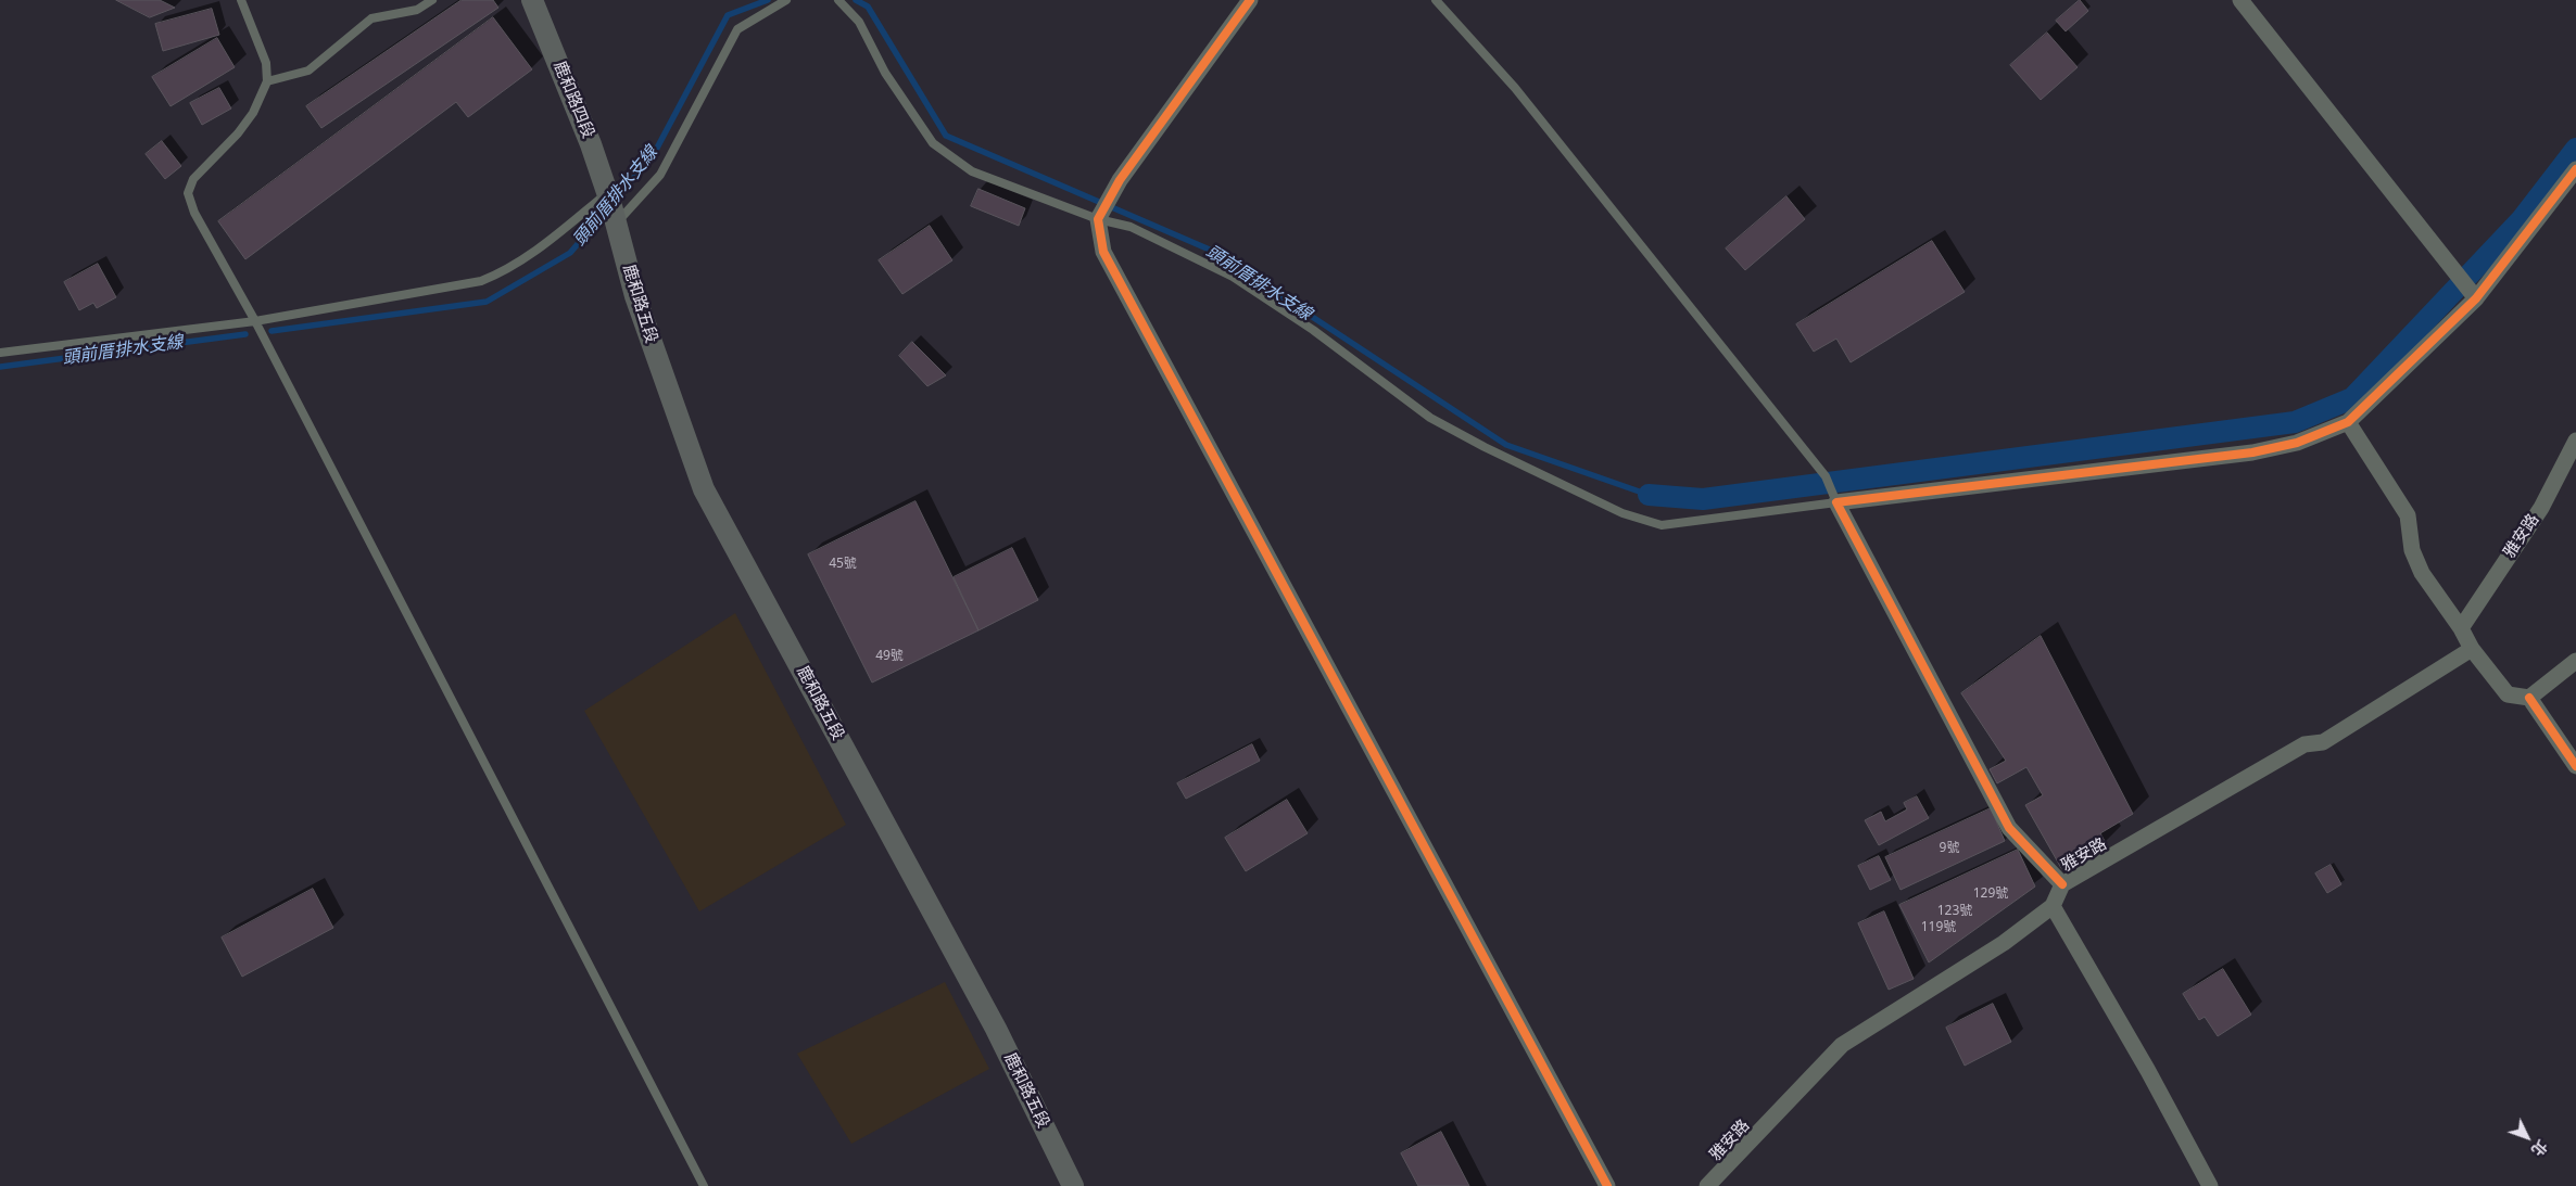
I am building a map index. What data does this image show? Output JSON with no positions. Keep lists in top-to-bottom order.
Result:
{
  "streets": {
    "main road": ["鹿和路四段", "鹿和路五段"],
    "street": ["雅安路"]
  },
  "crossings": [
    ["鹿和路四段", "鹿和路五段"]
  ],
  "water": ["頭前厝排水支線"],
  "house_numbers": [
    "45號",
    "49號",
    "9號",
    "129號",
    "123號",
    "119號"
  ],
  "north": "bottom right"
}
